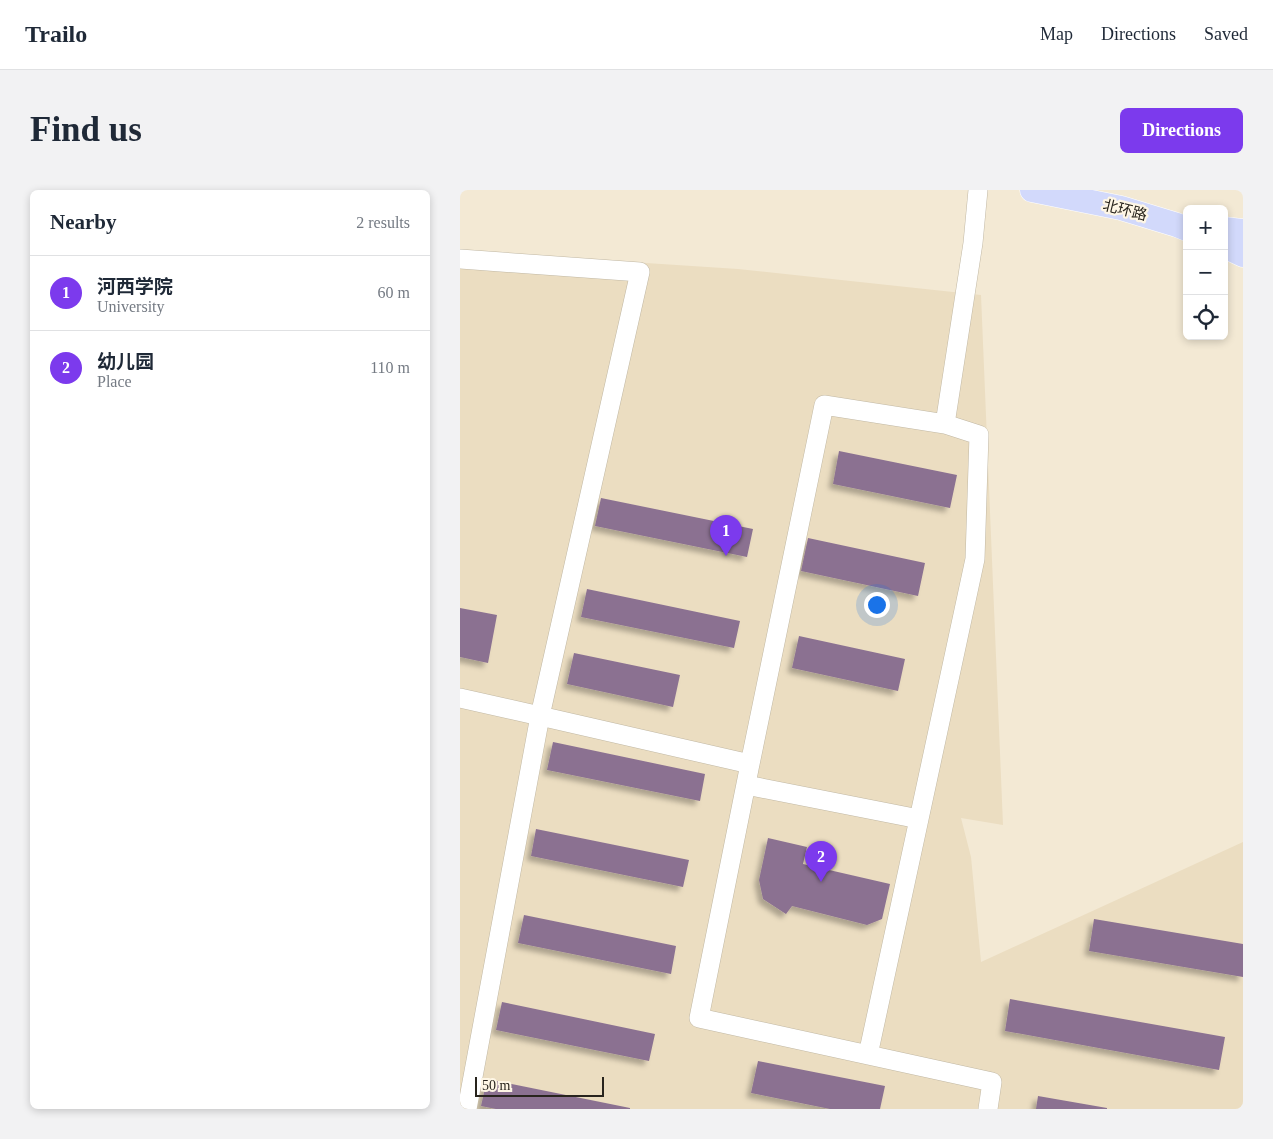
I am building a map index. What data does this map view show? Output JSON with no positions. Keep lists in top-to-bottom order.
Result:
{
  "streets": {
    "main road": ["北环路"]
  },
  "scale_bar": "50 m",
  "page": {
    "header": "Trailo",
    "nav": ["Map", "Directions", "Saved"],
    "buttons": "Directions",
    "title": "Find us",
    "heading": ["Nearby", "2 results"],
    "map_buttons": ["+", "−"],
    "list": [
      {
        "mark": "1",
        "name": "河西学院",
        "note": "University",
        "value": "60 m"
      },
      {
        "mark": "2",
        "name": "幼儿园",
        "note": "Place",
        "value": "110 m"
      }
    ],
    "pins": ["1", "2"],
    "scale": "50 m"
  }
}
